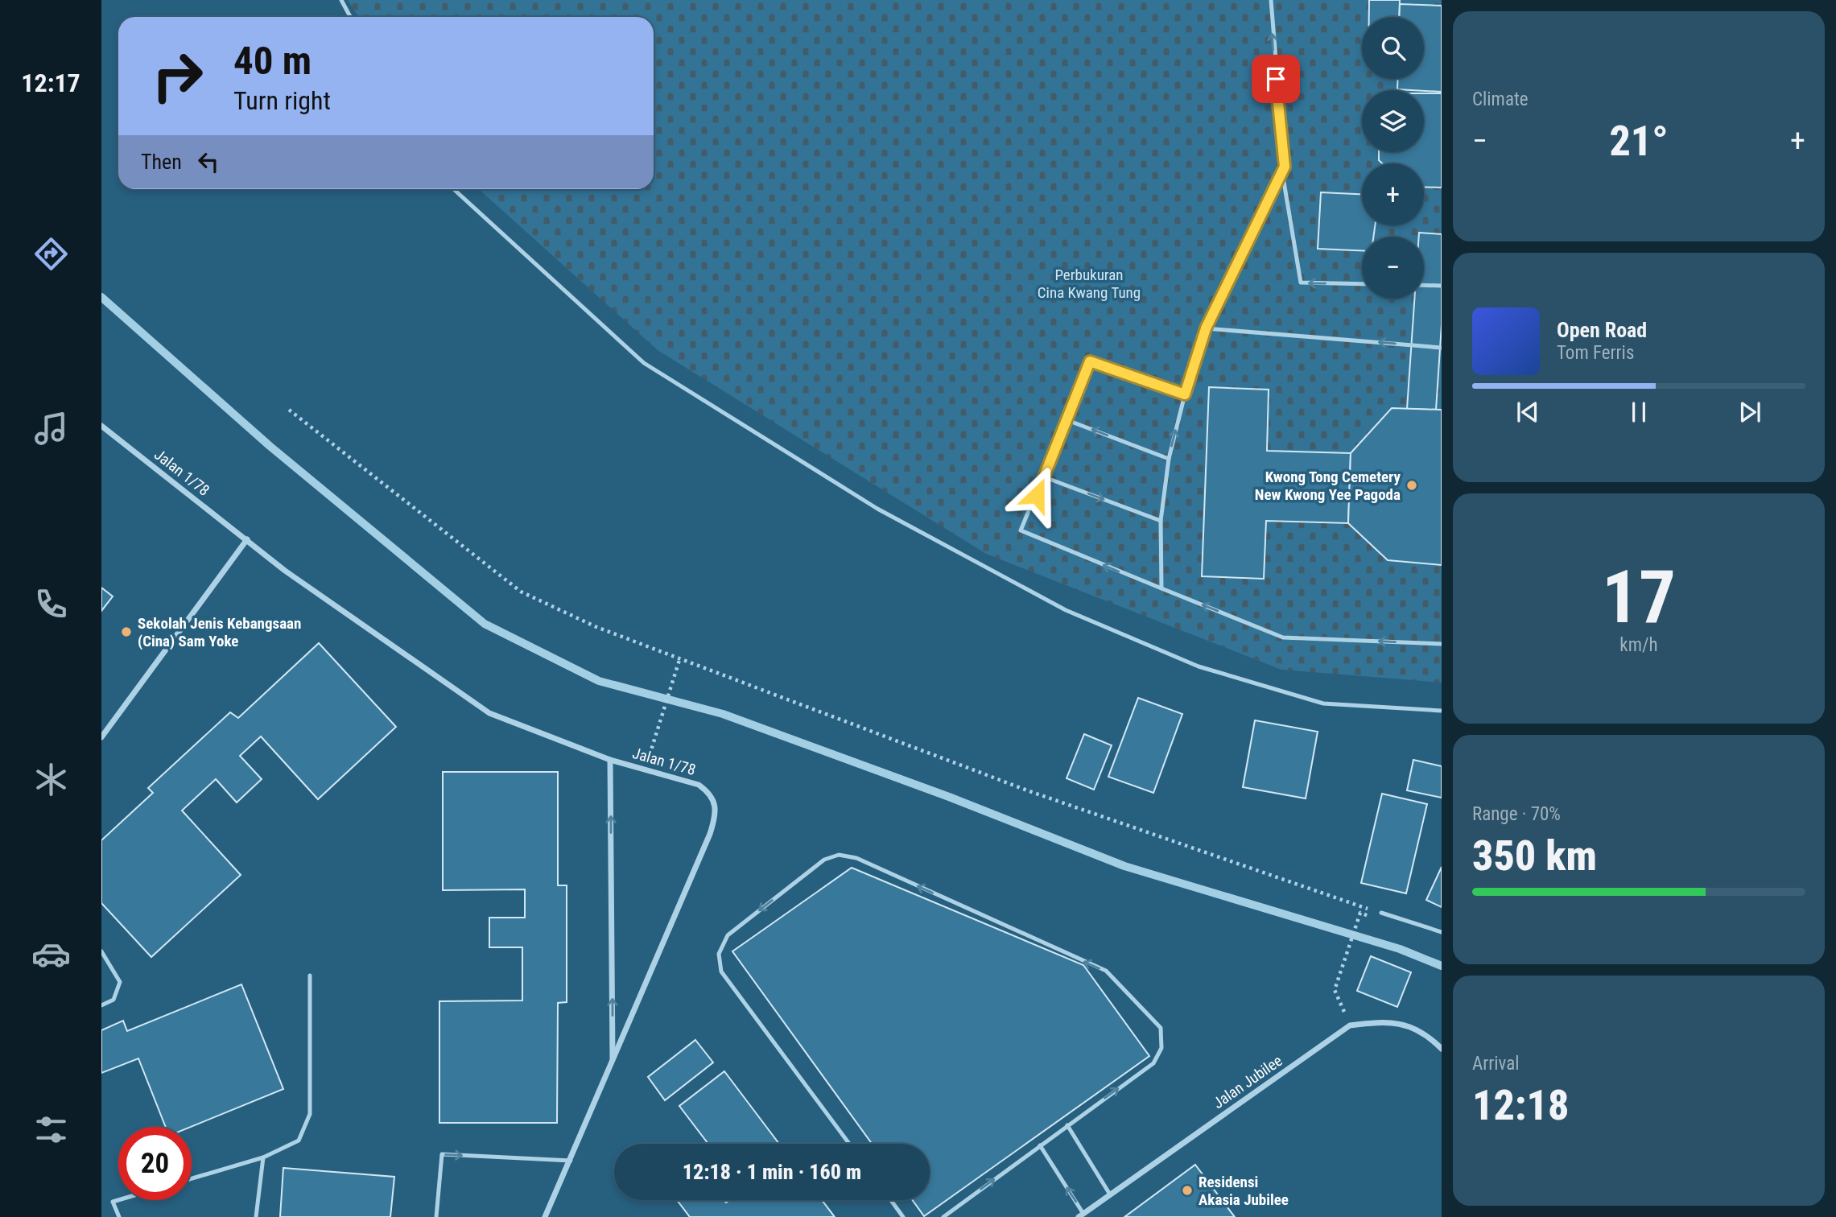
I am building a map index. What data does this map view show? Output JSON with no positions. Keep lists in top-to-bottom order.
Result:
{
  "streets": {
    "street": ["Jalan 1/78", "Jalan Jubilee"]
  },
  "parks": ["Perbukuran Cina Kwang Tung"],
  "places": ["Kwong Tong Cemetery New Kwong Yee Pagoda", "Sekolah Jenis Kebangsaan (Cina) Sam Yoke", "Residensi Akasia Jubilee"],
  "page": {
    "tabs": "12:17",
    "tile": [
      "Climate",
      ["17", "km/h"],
      ["Range · 70%", "350 km"],
      ["Arrival", "12:18"]
    ],
    "map_buttons": ["+", "−"],
    "turn": ["40 m", "Turn right"],
    "heat": ["−", "21°", "+"],
    "then": "Then",
    "song": ["Open Road", "Tom Ferris"],
    "limit": "20",
    "trip": "12:18 · 1 min · 160 m"
  }
}
